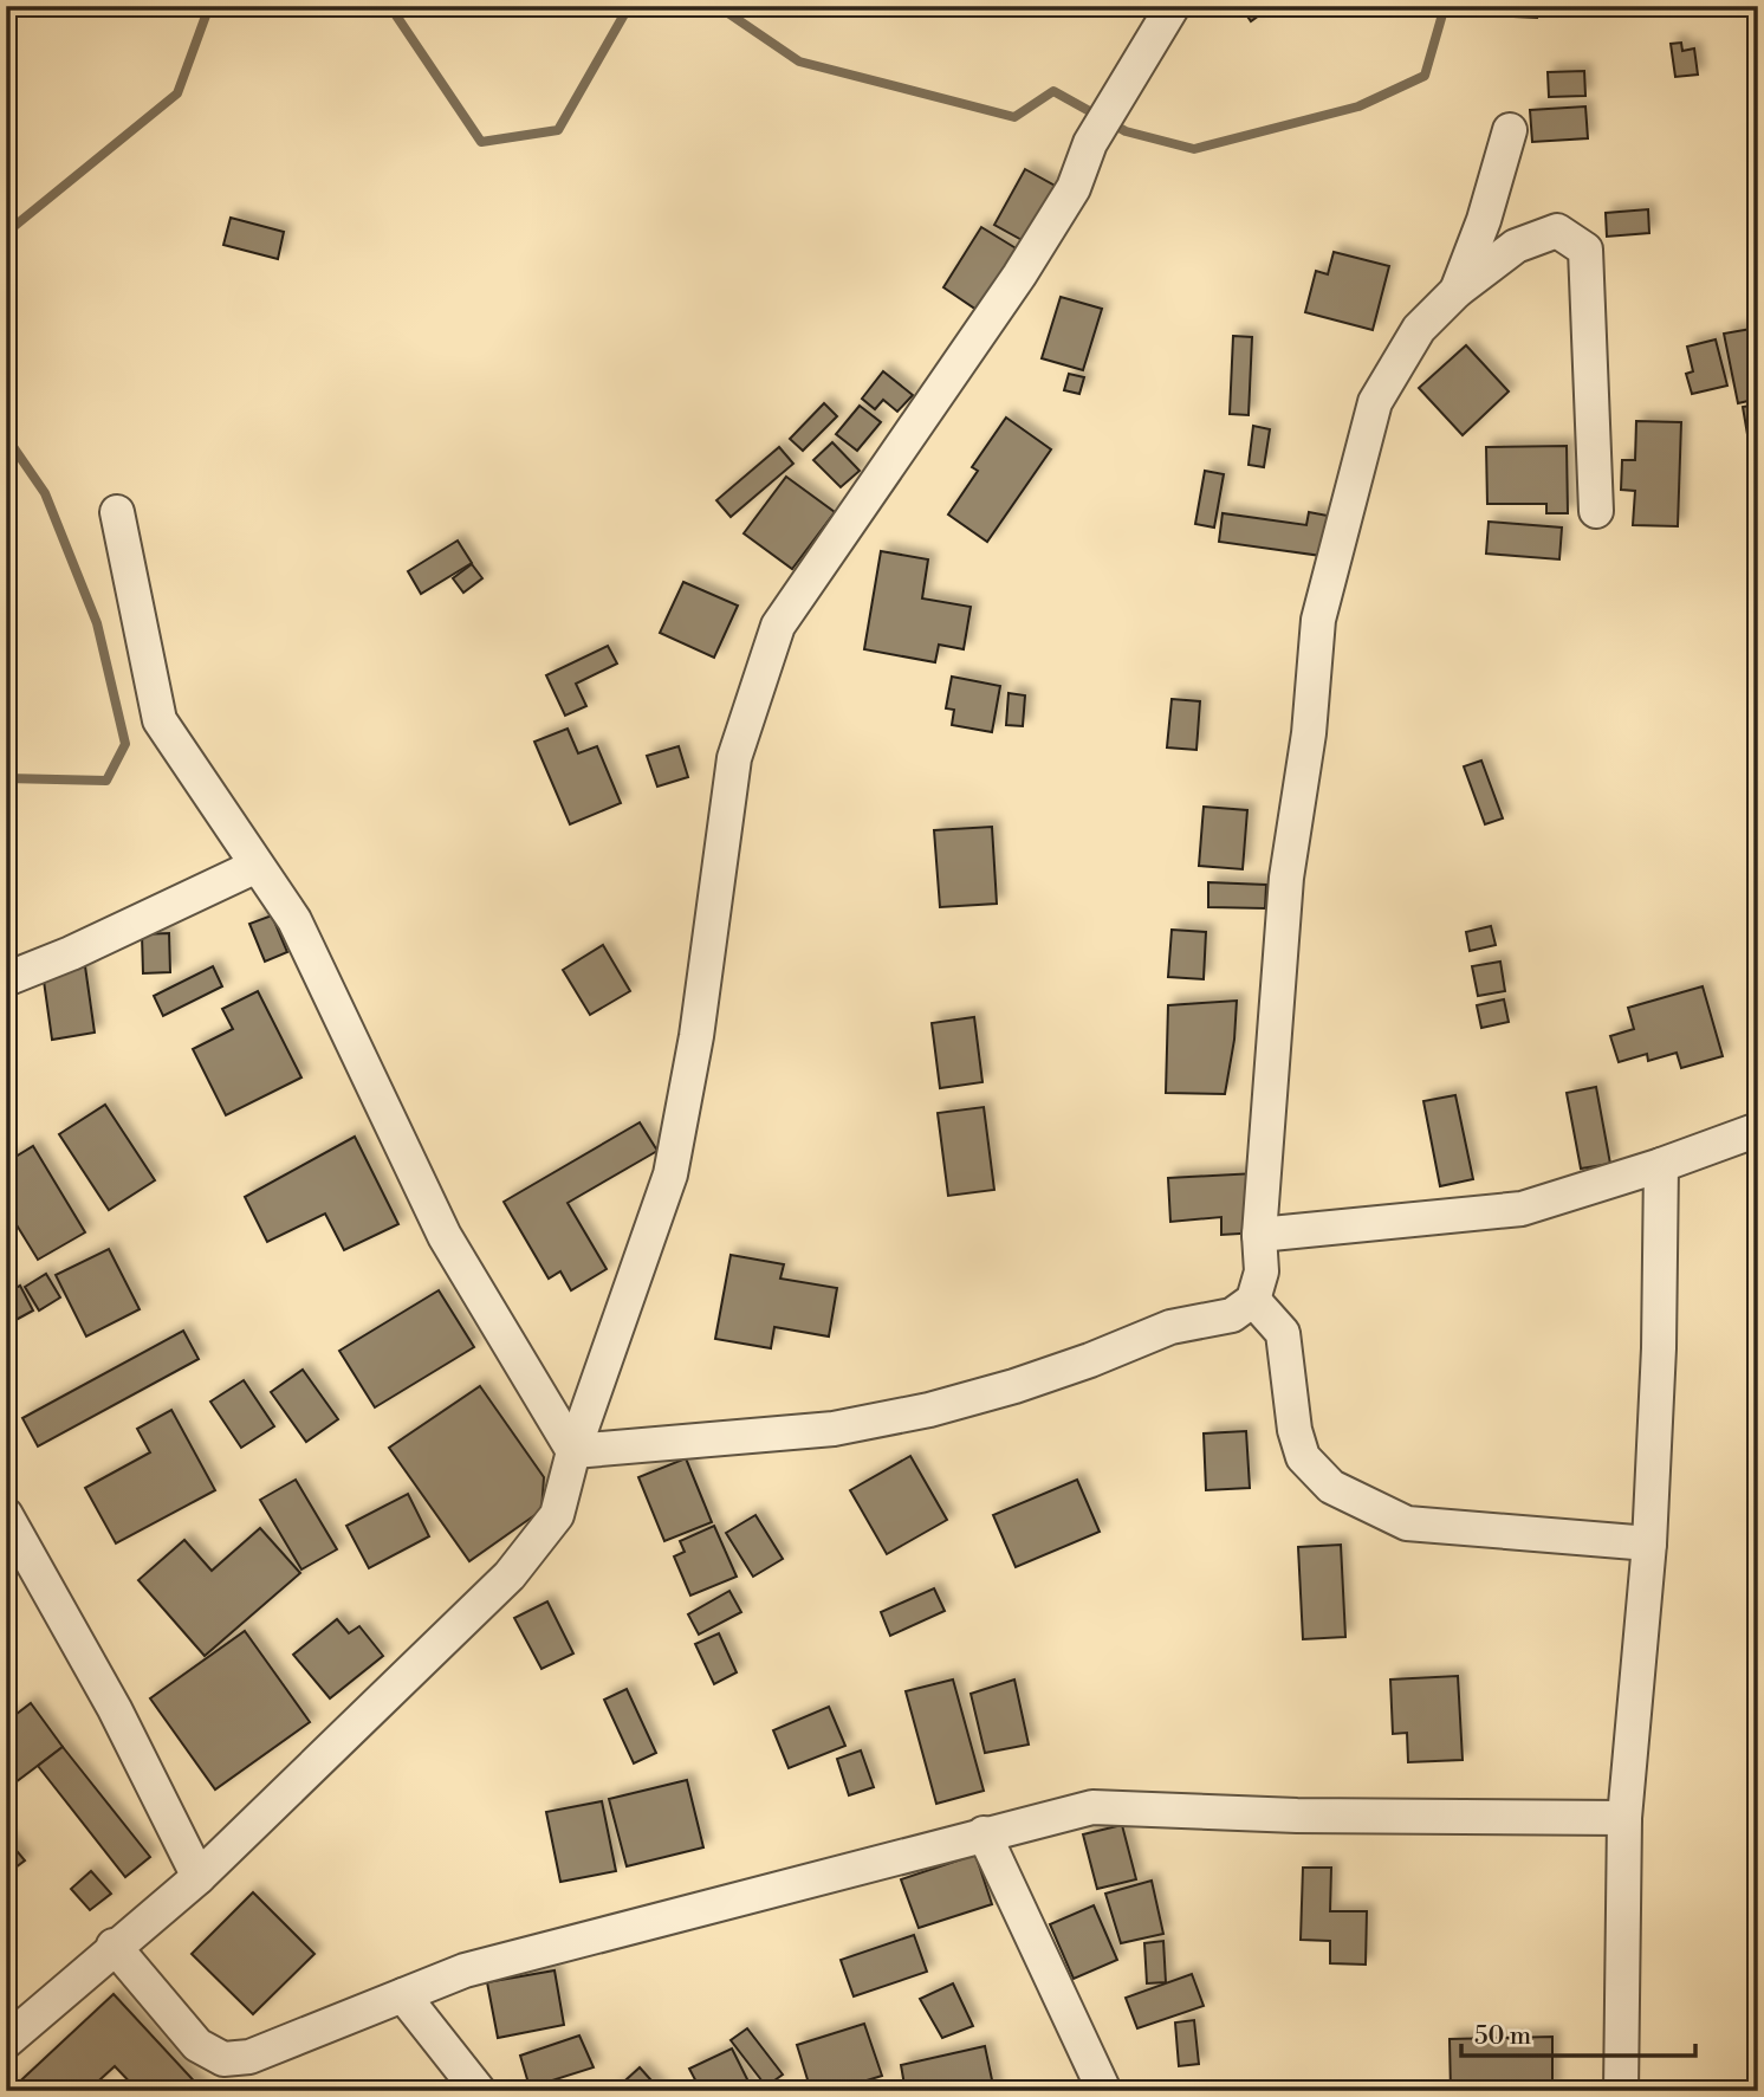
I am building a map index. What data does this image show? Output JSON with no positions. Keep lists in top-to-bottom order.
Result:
{
  "scale_bar": "50 m"
}
